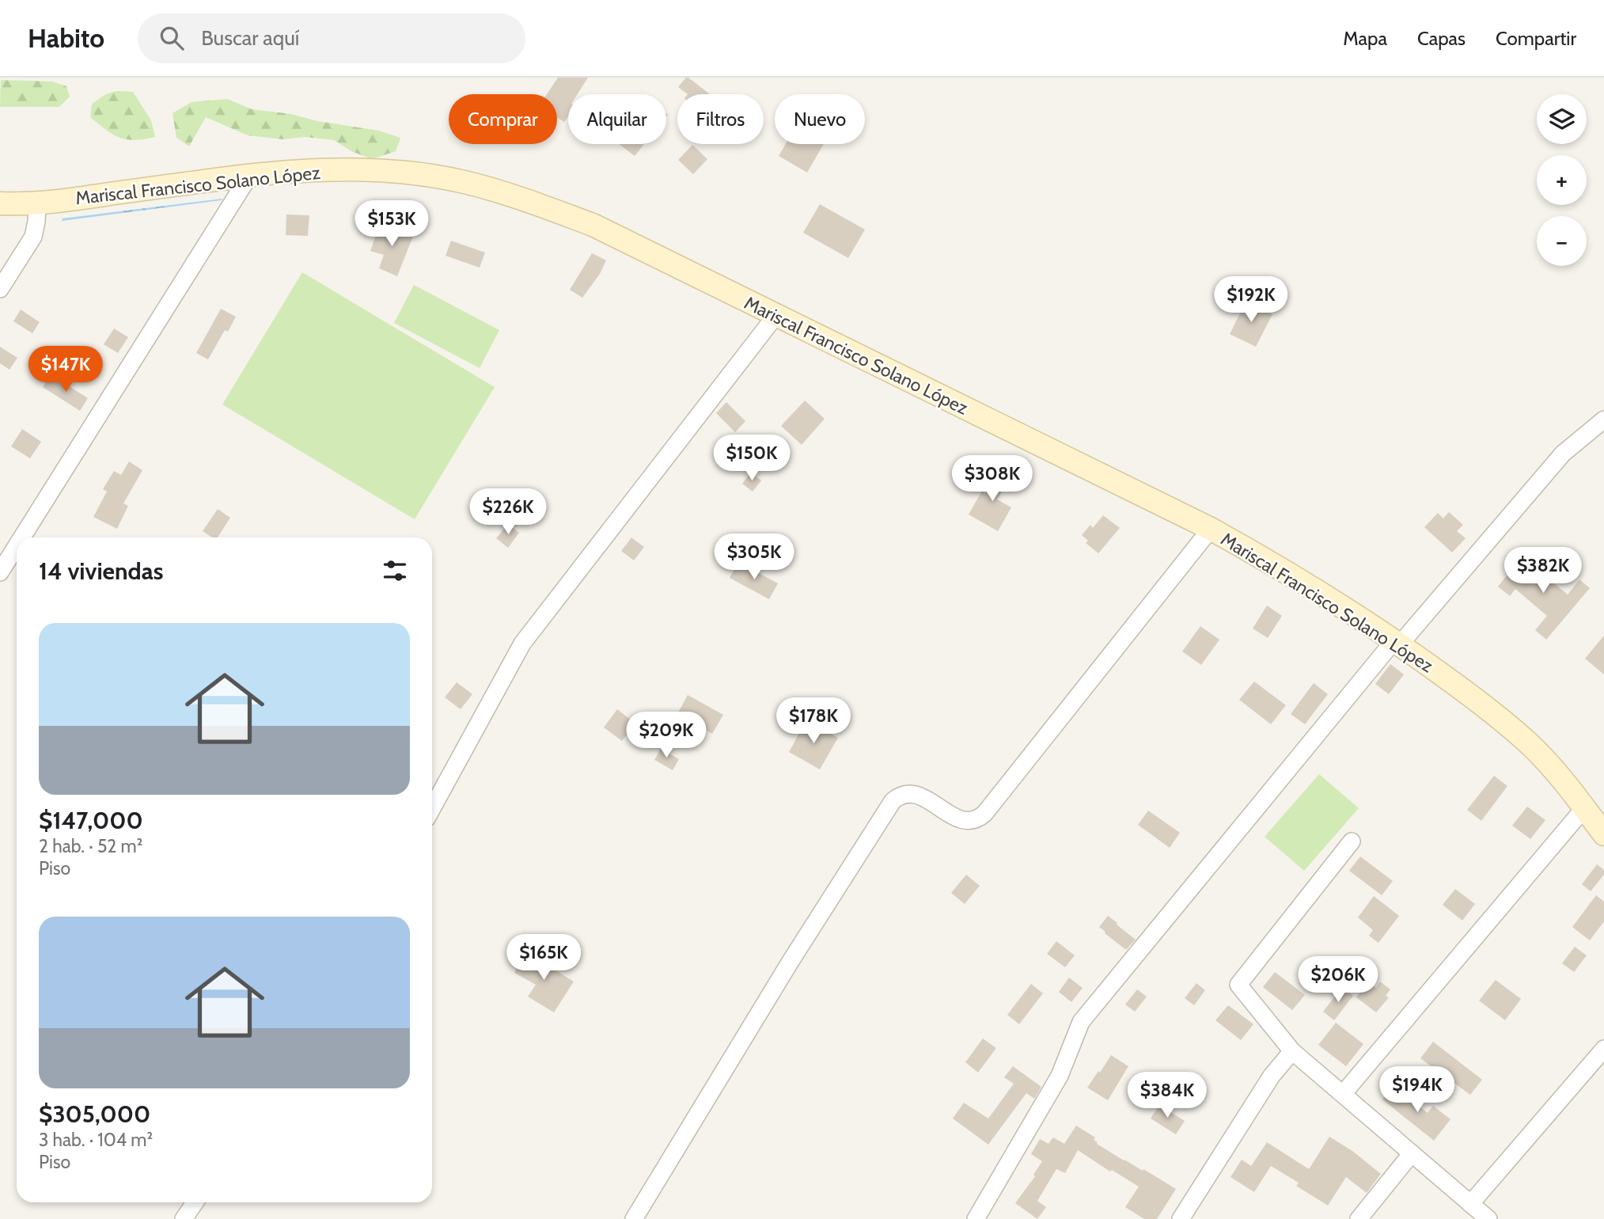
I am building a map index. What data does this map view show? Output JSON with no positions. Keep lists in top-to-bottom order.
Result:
{
  "streets": {
    "street": ["Mariscal Francisco Solano López"]
  },
  "page": {
    "header": "Habito",
    "search": "Buscar aquí",
    "nav": ["Mapa", "Capas", "Compartir"],
    "map_buttons": ["+", "−"],
    "chip": [
      "Comprar",
      "Alquilar",
      "Filtros",
      "Nuevo"
    ],
    "price": [
      "$153K",
      "$192K",
      "$147K",
      "$150K",
      "$308K",
      "$226K",
      "$305K",
      "$382K",
      "$178K",
      "$209K",
      "$165K",
      "$206K",
      "$194K",
      "$384K"
    ],
    "heading": "14 viviendas",
    "list": [
      {
        "name": "$147,000",
        "note": "2 hab. · 52 m² · Piso"
      },
      {
        "name": "$305,000",
        "note": "3 hab. · 104 m² · Piso"
      }
    ]
  }
}
